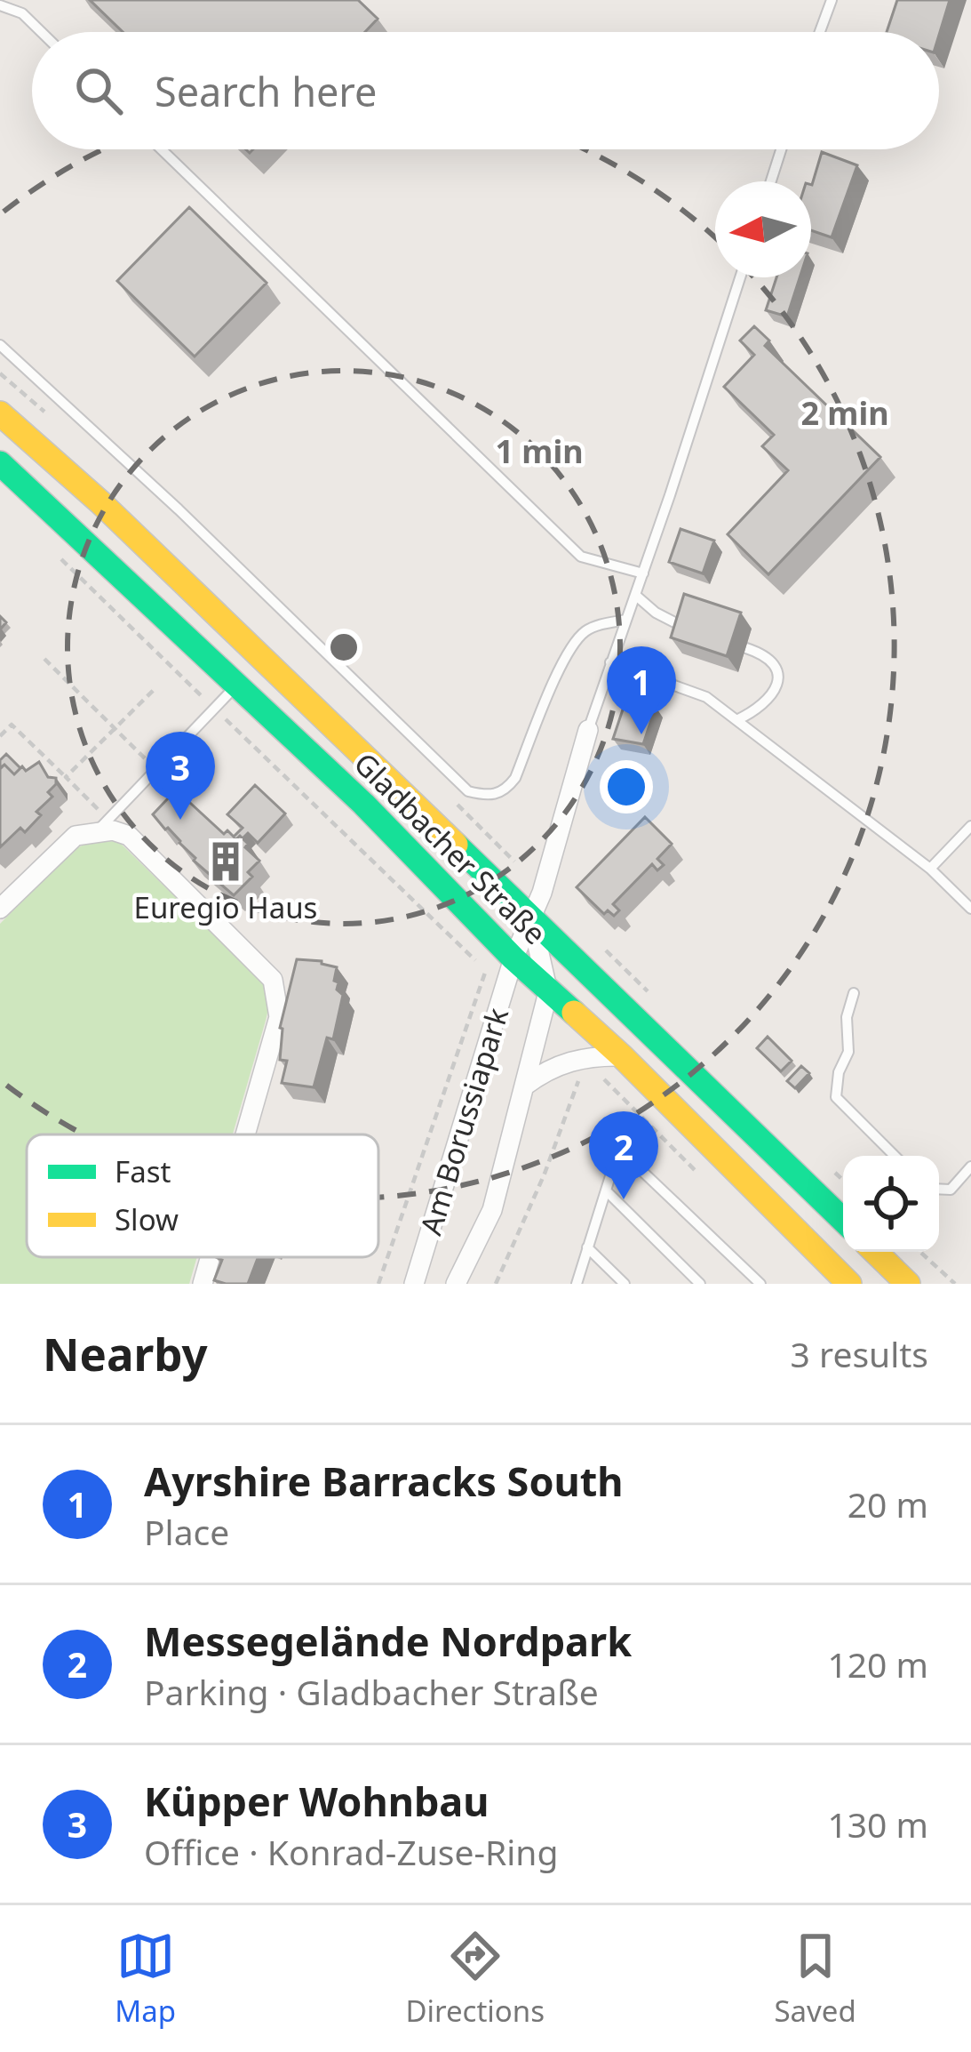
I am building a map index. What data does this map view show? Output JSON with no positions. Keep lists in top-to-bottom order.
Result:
{
  "streets": {
    "main road": ["Gladbacher Straße"],
    "street": ["Am Borussiapark"]
  },
  "crossings": [
    ["Gladbacher Straße", "Am Borussiapark"]
  ],
  "places": {
    "building": ["Euregio Haus"]
  },
  "legend": ["Fast", "Slow"],
  "north": "left",
  "page": {
    "search": "Search here",
    "pins": ["1", "3", "2"],
    "heading": ["Nearby", "3 results"],
    "list": [
      {
        "mark": "1",
        "name": "Ayrshire Barracks South",
        "note": "Place",
        "value": "20 m"
      },
      {
        "mark": "2",
        "name": "Messegelände Nordpark",
        "note": "Parking · Gladbacher Straße",
        "value": "120 m"
      },
      {
        "mark": "3",
        "name": "Küpper Wohnbau",
        "note": "Office · Konrad-Zuse-Ring",
        "value": "130 m"
      }
    ],
    "nav": ["Map", "Directions", "Saved"]
  },
  "rings": ["2 min", "1 min"]
}
